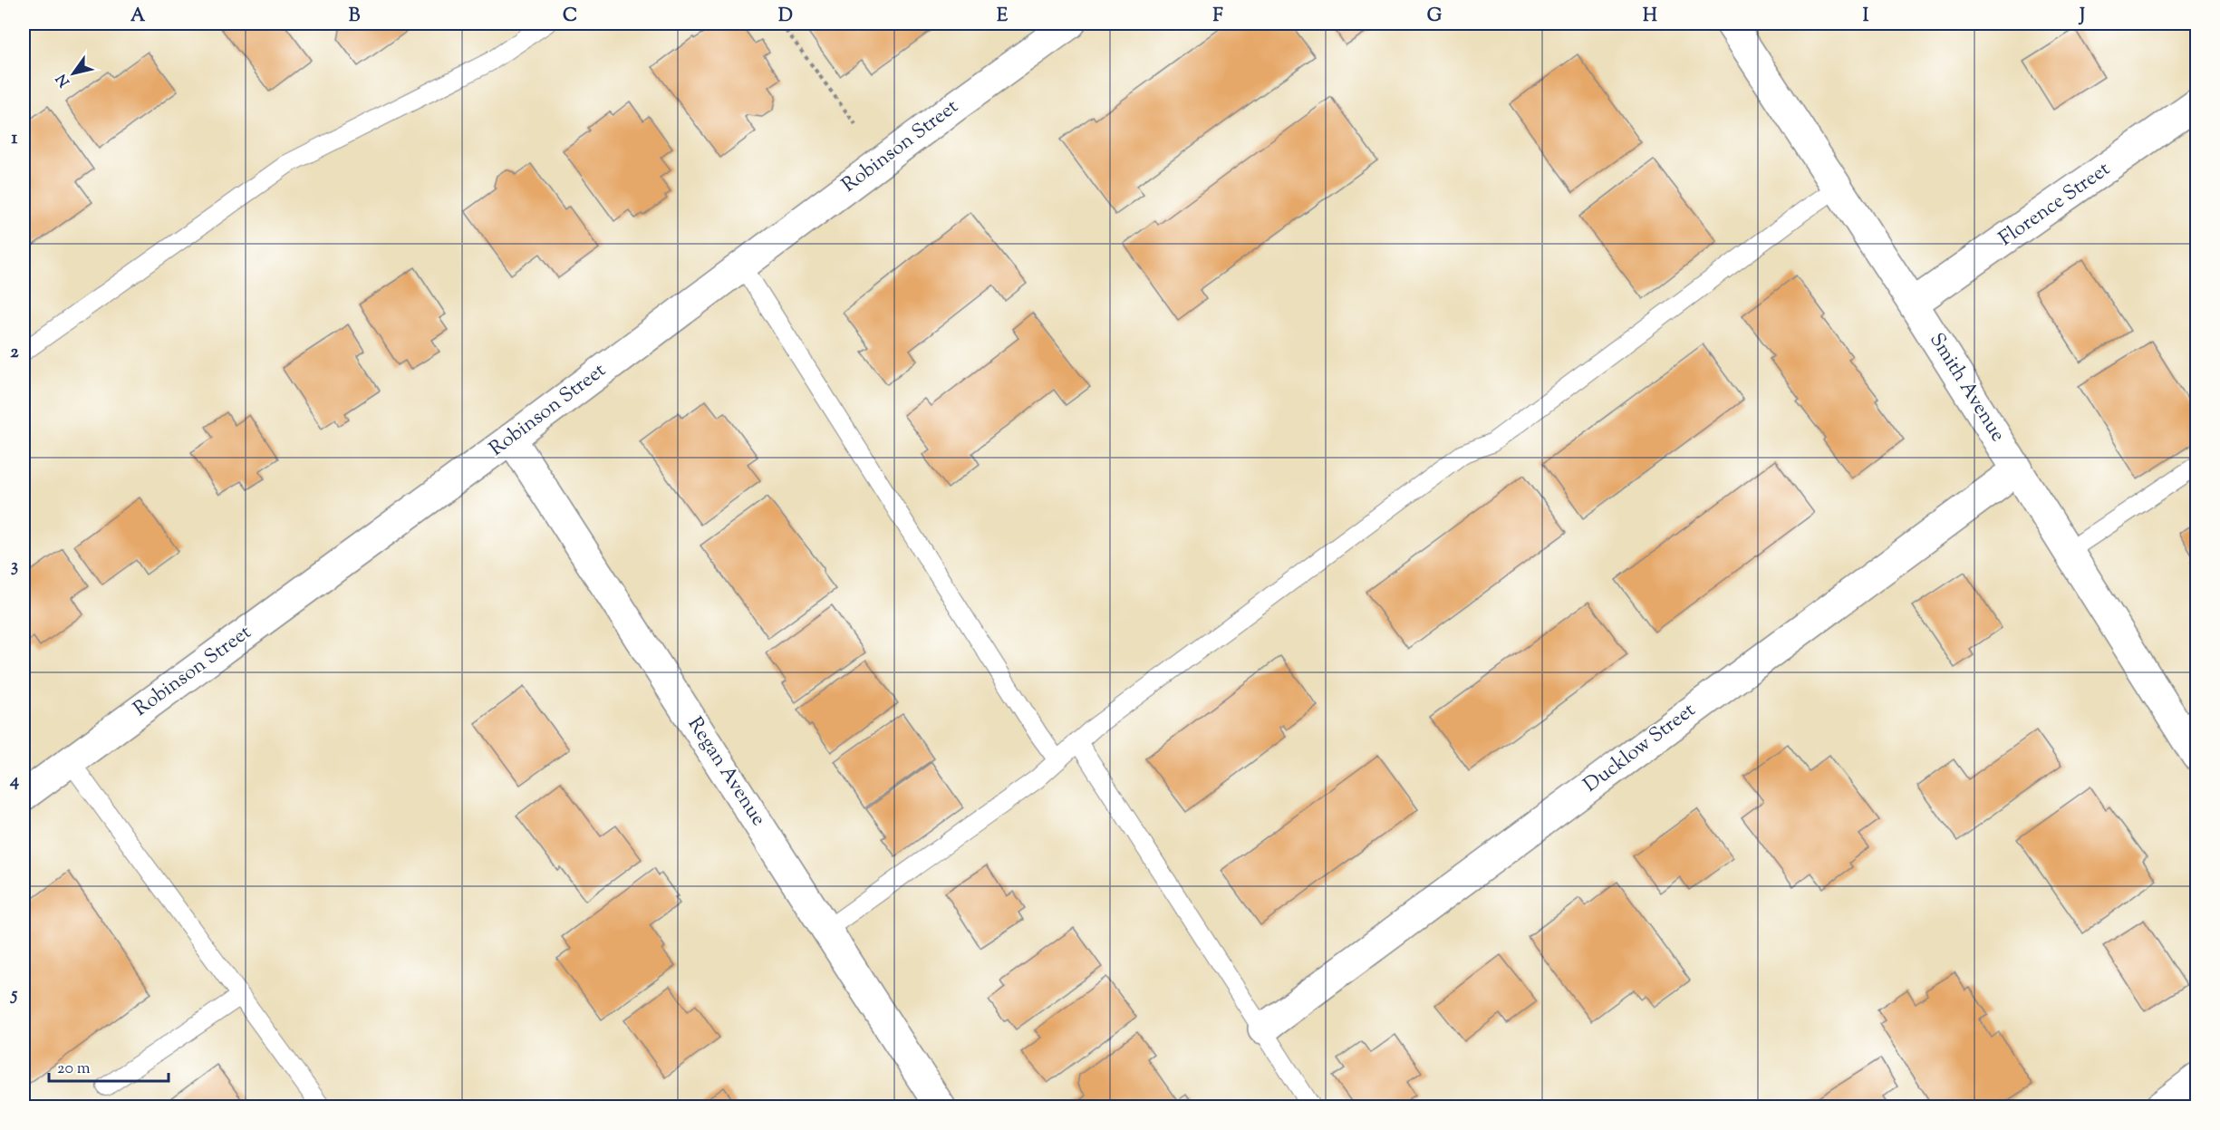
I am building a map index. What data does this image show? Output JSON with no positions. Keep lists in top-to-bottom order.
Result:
{
  "streets": {
    "street": [
      "Robinson Street",
      "Florence Street",
      "Smith Avenue",
      "Ducklow Street",
      "Regan Avenue"
    ]
  },
  "crossings": [
    ["Robinson Street", "Regan Avenue"],
    ["Florence Street", "Smith Avenue"],
    ["Smith Avenue", "Ducklow Street"]
  ],
  "scale_bar": "20 m",
  "north": "bottom left",
  "grid": {
    "columns": [
      "A",
      "B",
      "C",
      "D",
      "E",
      "F",
      "G",
      "H",
      "I",
      "J"
    ],
    "rows": [
      "1",
      "2",
      "3",
      "4",
      "5"
    ]
  }
}
